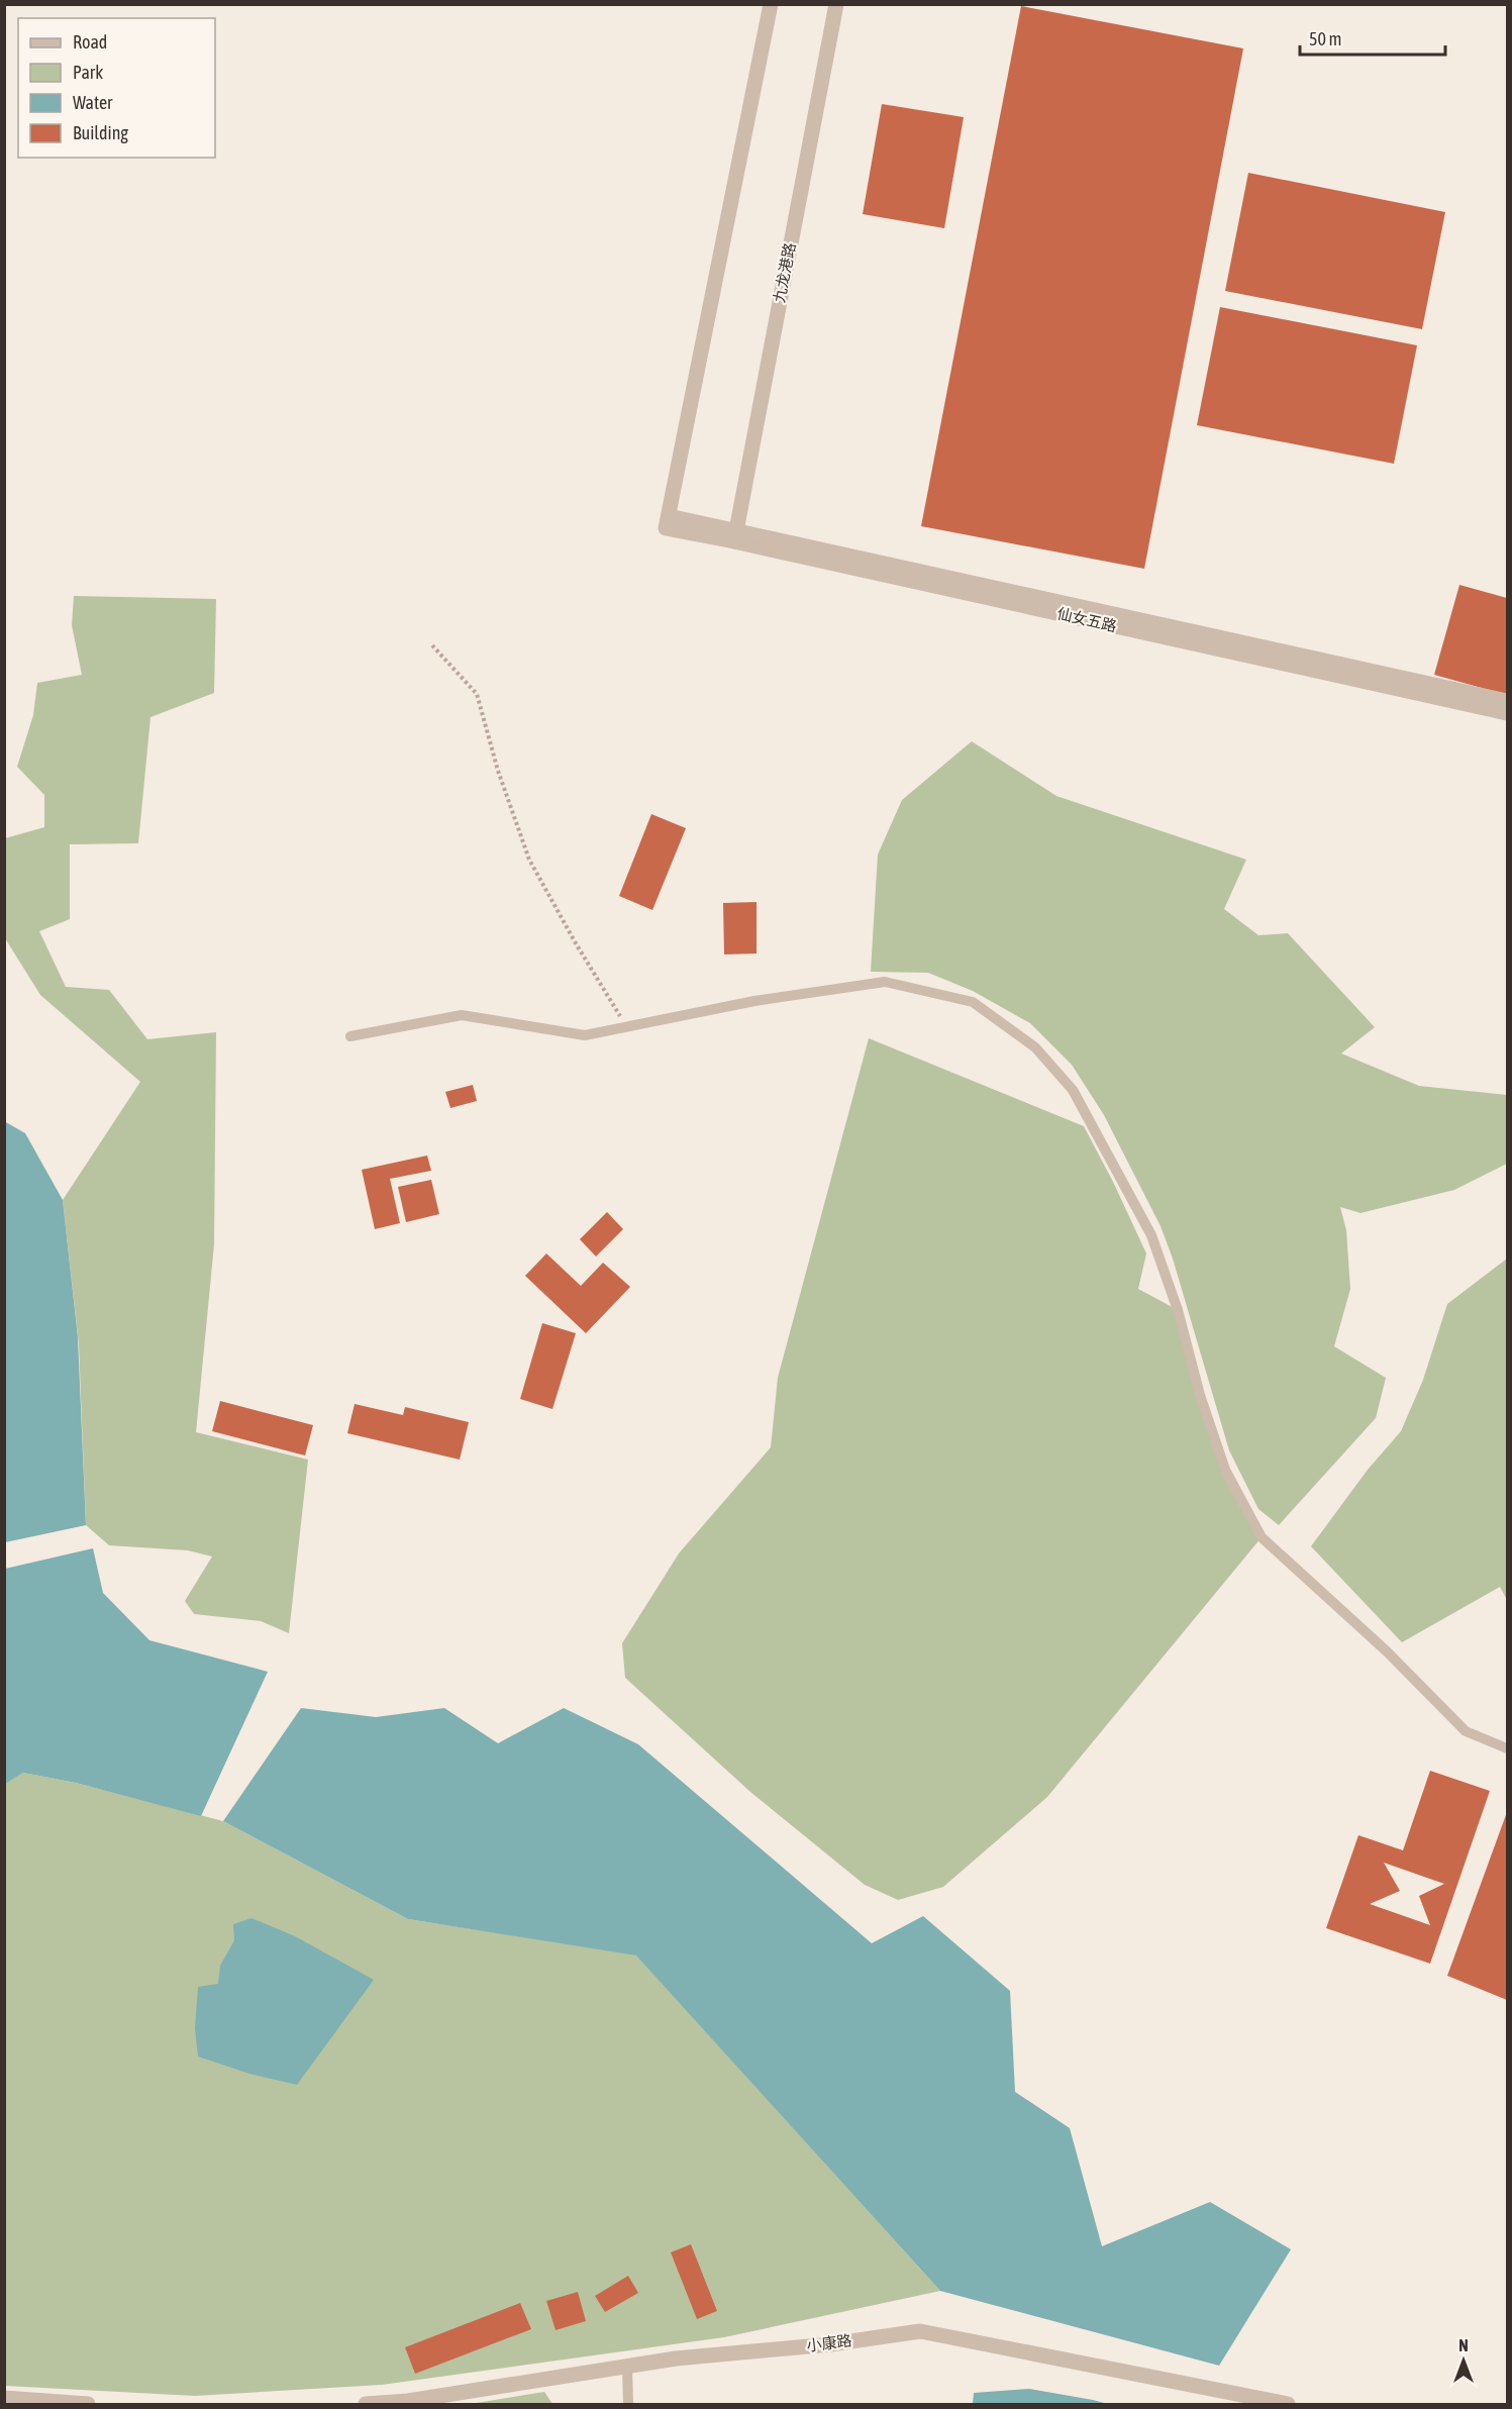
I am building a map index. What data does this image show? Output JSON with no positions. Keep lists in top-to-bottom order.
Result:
{
  "streets": {
    "street": ["九龙港路", "仙女五路", "小康路"]
  },
  "crossings": [
    ["九龙港路", "仙女五路"]
  ],
  "legend": [
    "Road",
    "Park",
    "Water",
    "Building"
  ],
  "scale_bar": "50 m",
  "north": "top"
}
